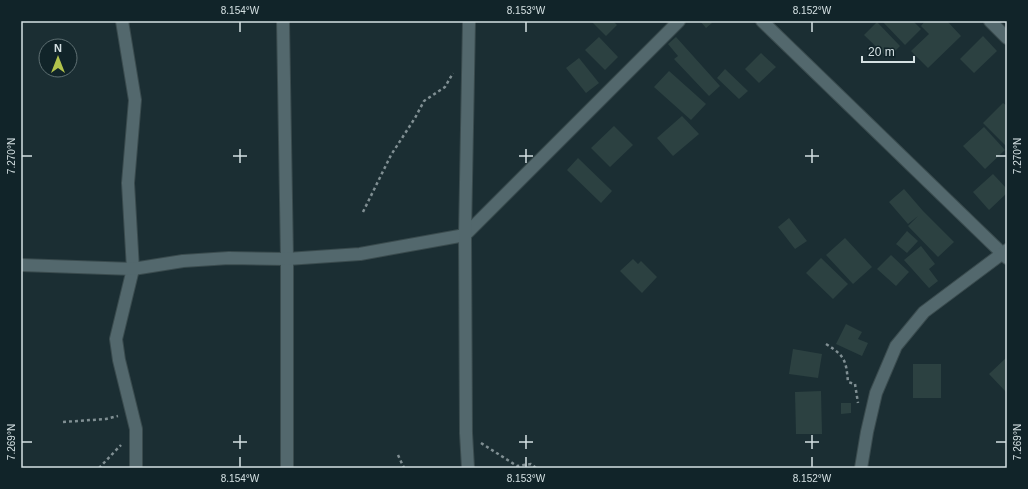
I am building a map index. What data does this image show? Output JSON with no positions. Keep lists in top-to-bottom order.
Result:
{
  "scale_bar": "20 m",
  "north": "top",
  "coordinates": [
    "8.154°W",
    "8.153°W",
    "8.152°W",
    "7.270°N",
    "7.269°N"
  ]
}
